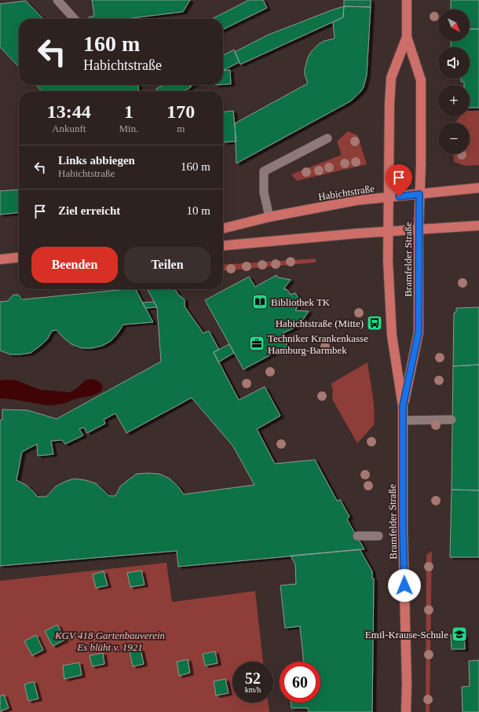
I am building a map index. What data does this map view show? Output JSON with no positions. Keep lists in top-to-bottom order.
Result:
{
  "streets": {
    "main road": ["Habichtstraße", "Bramfelder Straße"]
  },
  "crossings": [
    ["Habichtstraße", "Bramfelder Straße"]
  ],
  "parks": ["KGV 418 Gartenbauverein Es blüht v. 1921"],
  "places": {
    "library": ["Bibliothek TK"],
    "bus stop": ["Habichtstraße (Mitte)"],
    "office": ["Techniker Krankenkasse Hamburg-Barmbek"],
    "school or university": ["Emil-Krause-Schule"]
  },
  "north": "bottom right",
  "page": {
    "map_buttons": ["+", "−"],
    "turn": ["160 m", "Habichtstraße"],
    "eta": [
      "13:44",
      "Ankunft",
      "1",
      "Min.",
      "170",
      "m"
    ],
    "list": [
      {
        "name": "Links abbiegen",
        "note": "Habichtstraße",
        "value": "160 m"
      },
      {
        "name": "Ziel erreicht",
        "value": "10 m"
      }
    ],
    "buttons": ["Beenden", "Teilen"],
    "speed": "52 km/h",
    "limit": "60"
  }
}
